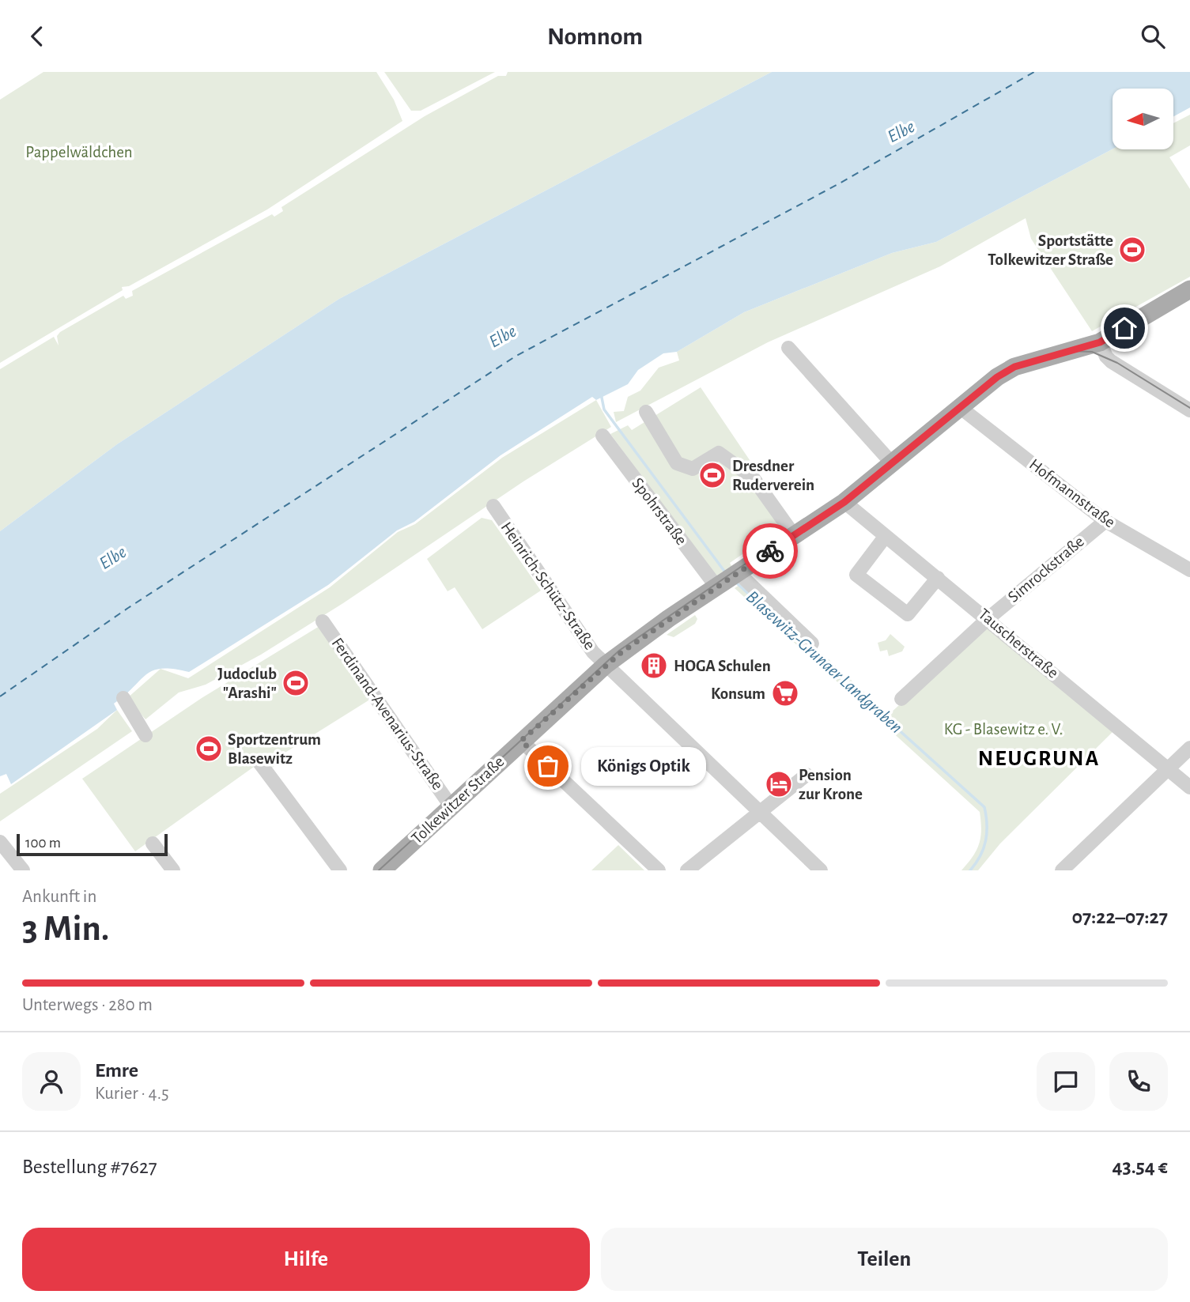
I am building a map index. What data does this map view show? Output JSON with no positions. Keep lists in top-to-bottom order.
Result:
{
  "streets": {
    "main road": ["Tolkewitzer Straße"],
    "street": [
      "Hofmannstraße",
      "Spohrstraße",
      "Simrockstraße",
      "Heinrich-Schütz-Straße",
      "Tauscherstraße",
      "Ferdinand-Avenarius-Straße"
    ]
  },
  "crossings": [
    ["Hofmannstraße", "Simrockstraße"],
    ["Hofmannstraße", "Tolkewitzer Straße"],
    ["Spohrstraße", "Tolkewitzer Straße"],
    ["Simrockstraße", "Tauscherstraße"],
    ["Heinrich-Schütz-Straße", "Tolkewitzer Straße"],
    ["Tauscherstraße", "Tolkewitzer Straße"],
    ["Ferdinand-Avenarius-Straße", "Tolkewitzer Straße"]
  ],
  "districts": ["NEUGRUNA"],
  "water": ["Elbe", "Blasewitz‐Grunaer Landgraben"],
  "parks": ["Pappelwäldchen", "KG - Blasewitz e. V."],
  "places": {
    "sports": [
      "Sportstätte Tolkewitzer Straße",
      "Dresdner Ruderverein",
      "Judoclub \"Arashi\"",
      "Sportzentrum Blasewitz"
    ],
    "building": ["HOGA Schulen"],
    "supermarket": ["Konsum"],
    "other": ["Königs Optik"],
    "hotel": ["Pension zur Krone"]
  },
  "scale_bar": "100 m",
  "north": "left",
  "page": {
    "header": "Nomnom",
    "bubble": "Königs Optik",
    "scale": "100 m",
    "heading": ["3 Min.", "Ankunft in", "07:22–07:27"],
    "panel": [
      "Emre",
      "Kurier · 4.5",
      "Bestellung #7627",
      "43.54 €"
    ],
    "bar": "Unterwegs · 280 m",
    "buttons": ["Hilfe", "Teilen"]
  }
}
